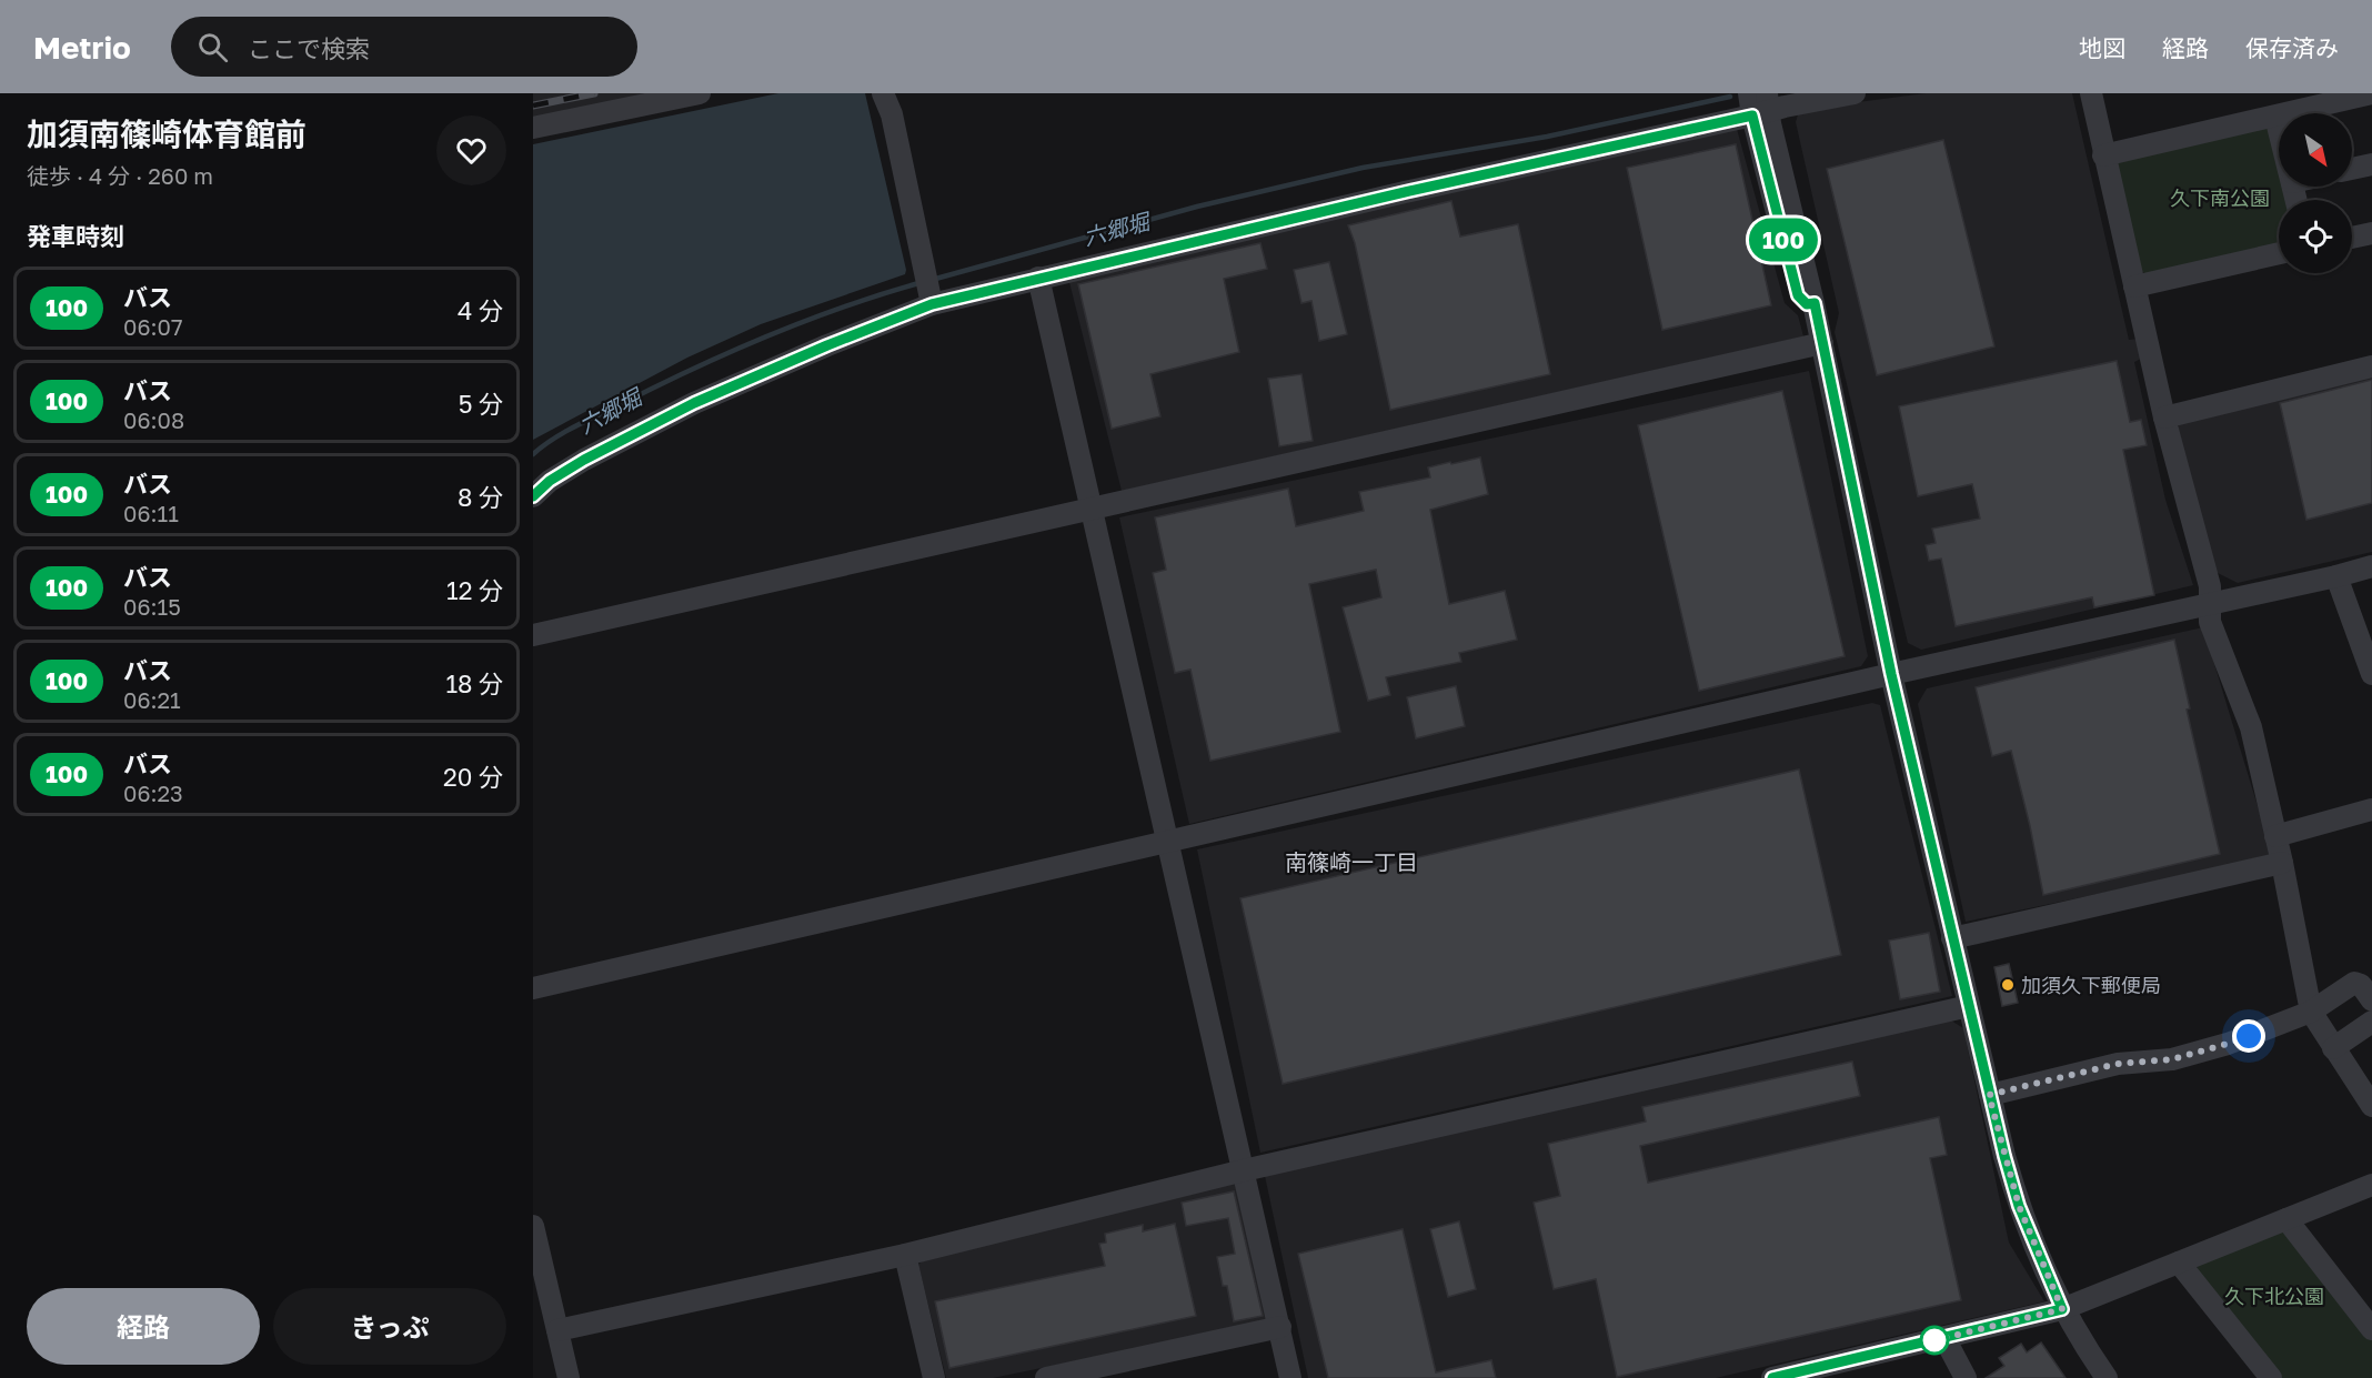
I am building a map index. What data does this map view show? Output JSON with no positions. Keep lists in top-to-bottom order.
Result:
{
  "districts": ["南篠崎一丁目"],
  "water": ["六郷堀"],
  "parks": ["久下南公園", "久下北公園"],
  "places": ["加須久下郵便局"],
  "lines": ["bus line 100"],
  "north": "bottom right",
  "page": {
    "header": "Metrio",
    "search": "ここで検索",
    "nav": ["地図", "経路", "保存済み"],
    "heading": [
      ["加須南篠崎体育館前", "徒歩 · 4 分 · 260 m"],
      "発車時刻"
    ],
    "on_map": "100",
    "list": [
      {
        "mark": "100",
        "name": "バス",
        "note": "06:07",
        "value": "4 分"
      },
      {
        "mark": "100",
        "name": "バス",
        "note": "06:08",
        "value": "5 分"
      },
      {
        "mark": "100",
        "name": "バス",
        "note": "06:11",
        "value": "8 分"
      },
      {
        "mark": "100",
        "name": "バス",
        "note": "06:15",
        "value": "12 分"
      },
      {
        "mark": "100",
        "name": "バス",
        "note": "06:21",
        "value": "18 分"
      },
      {
        "mark": "100",
        "name": "バス",
        "note": "06:23",
        "value": "20 分"
      }
    ],
    "buttons": ["経路", "きっぷ"]
  }
}
